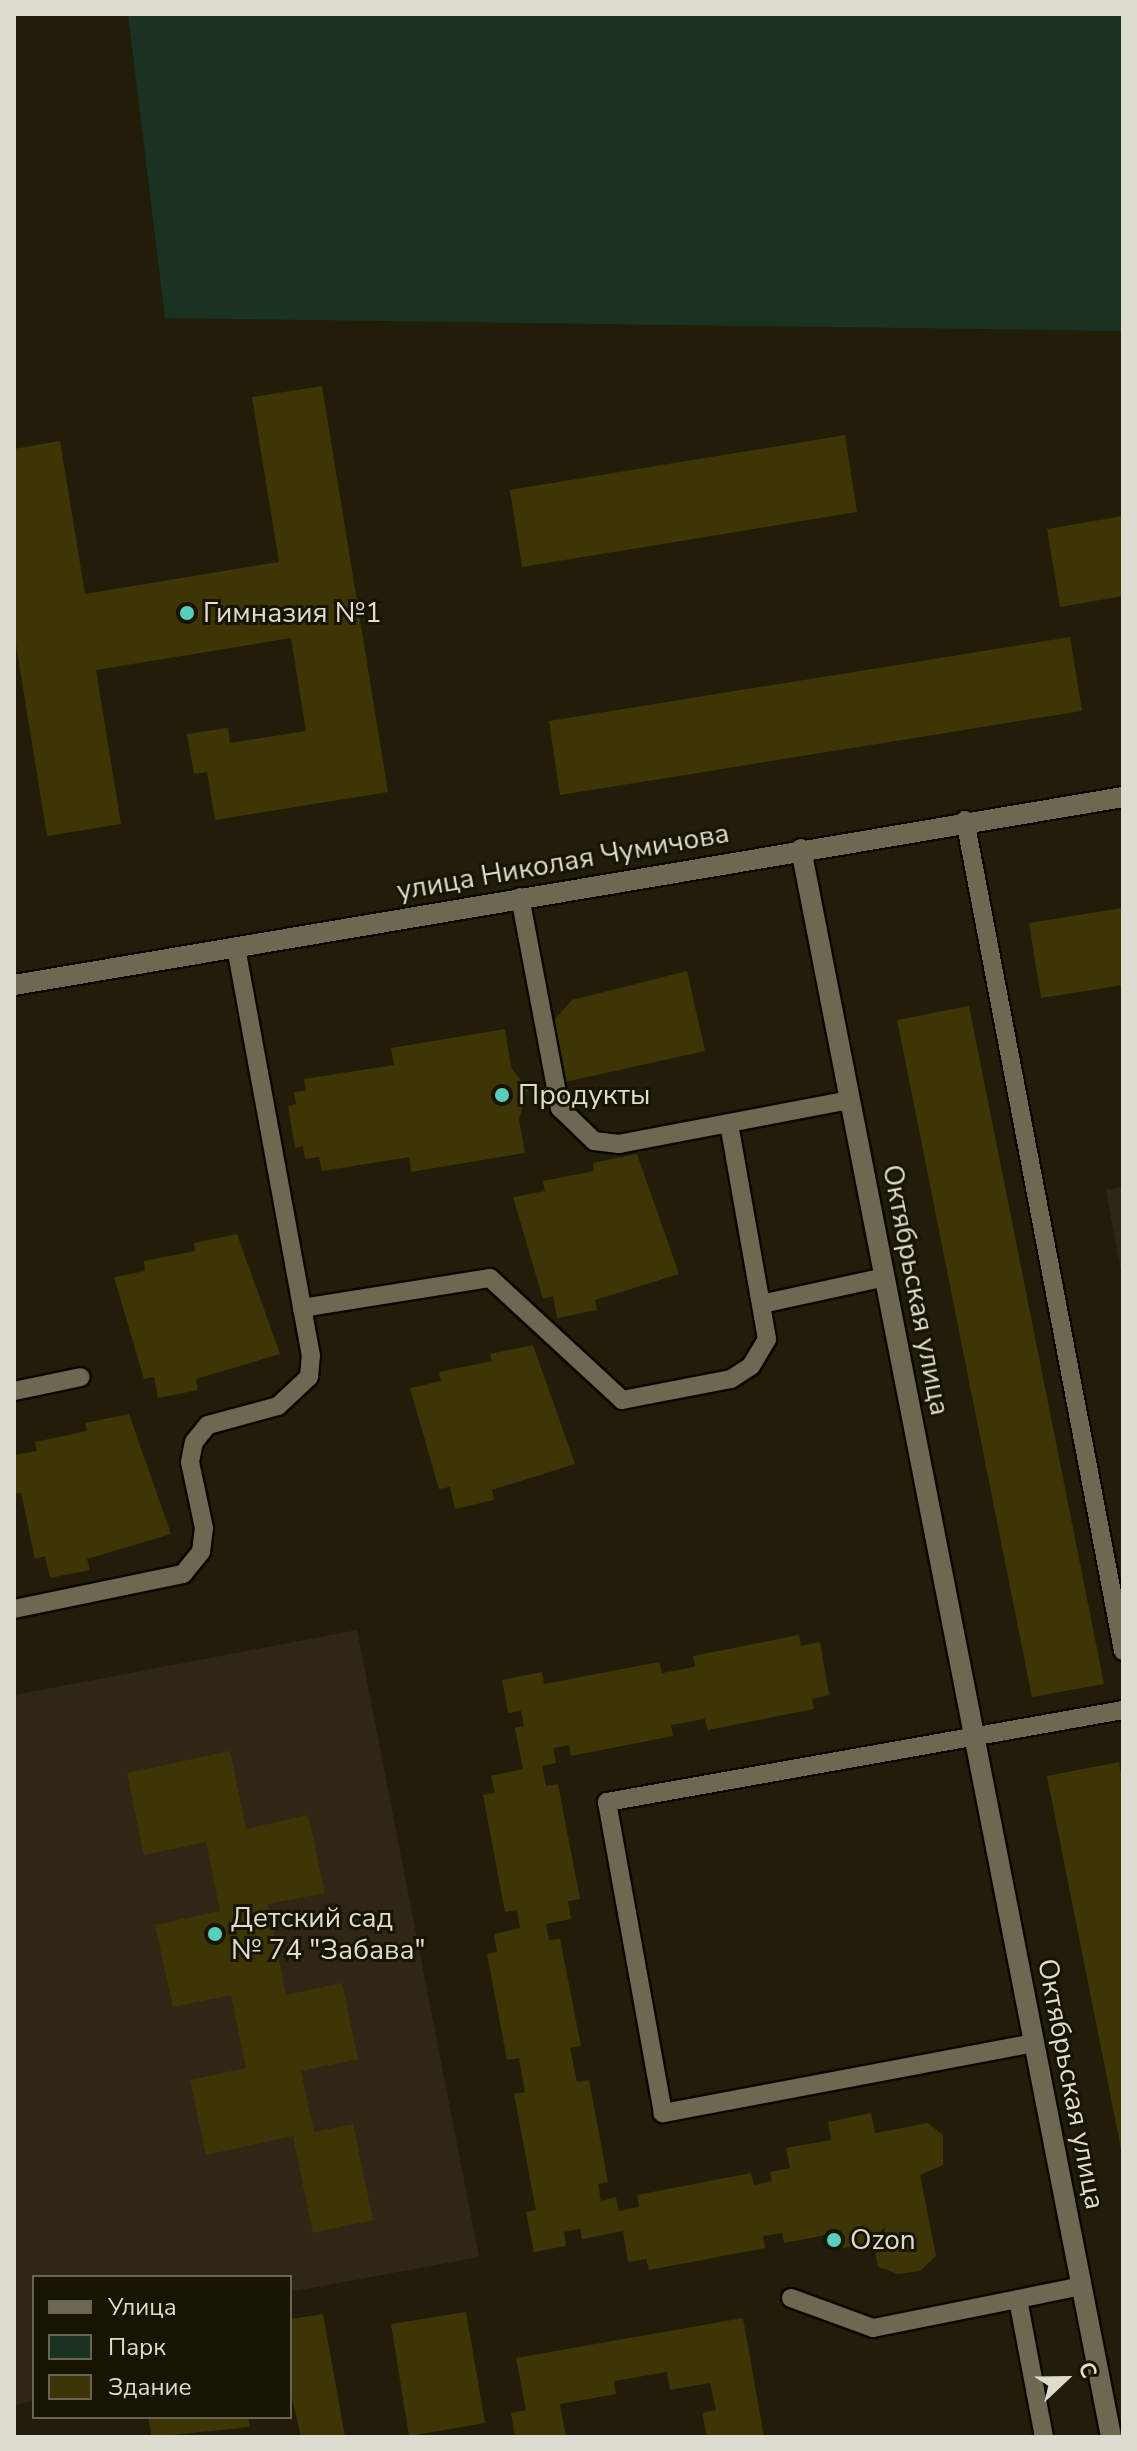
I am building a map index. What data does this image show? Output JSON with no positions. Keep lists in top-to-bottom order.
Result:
{
  "streets": {
    "street": ["улица Николая Чумичова", "Октябрьская улица"]
  },
  "crossings": [
    ["улица Николая Чумичова", "Октябрьская улица"]
  ],
  "places": [
    "Гимназия №1",
    "Продукты",
    "Детский сад № 74 \"Забава\"",
    "Ozon"
  ],
  "legend": ["Улица", "Парк", "Здание"],
  "north": "right"
}
